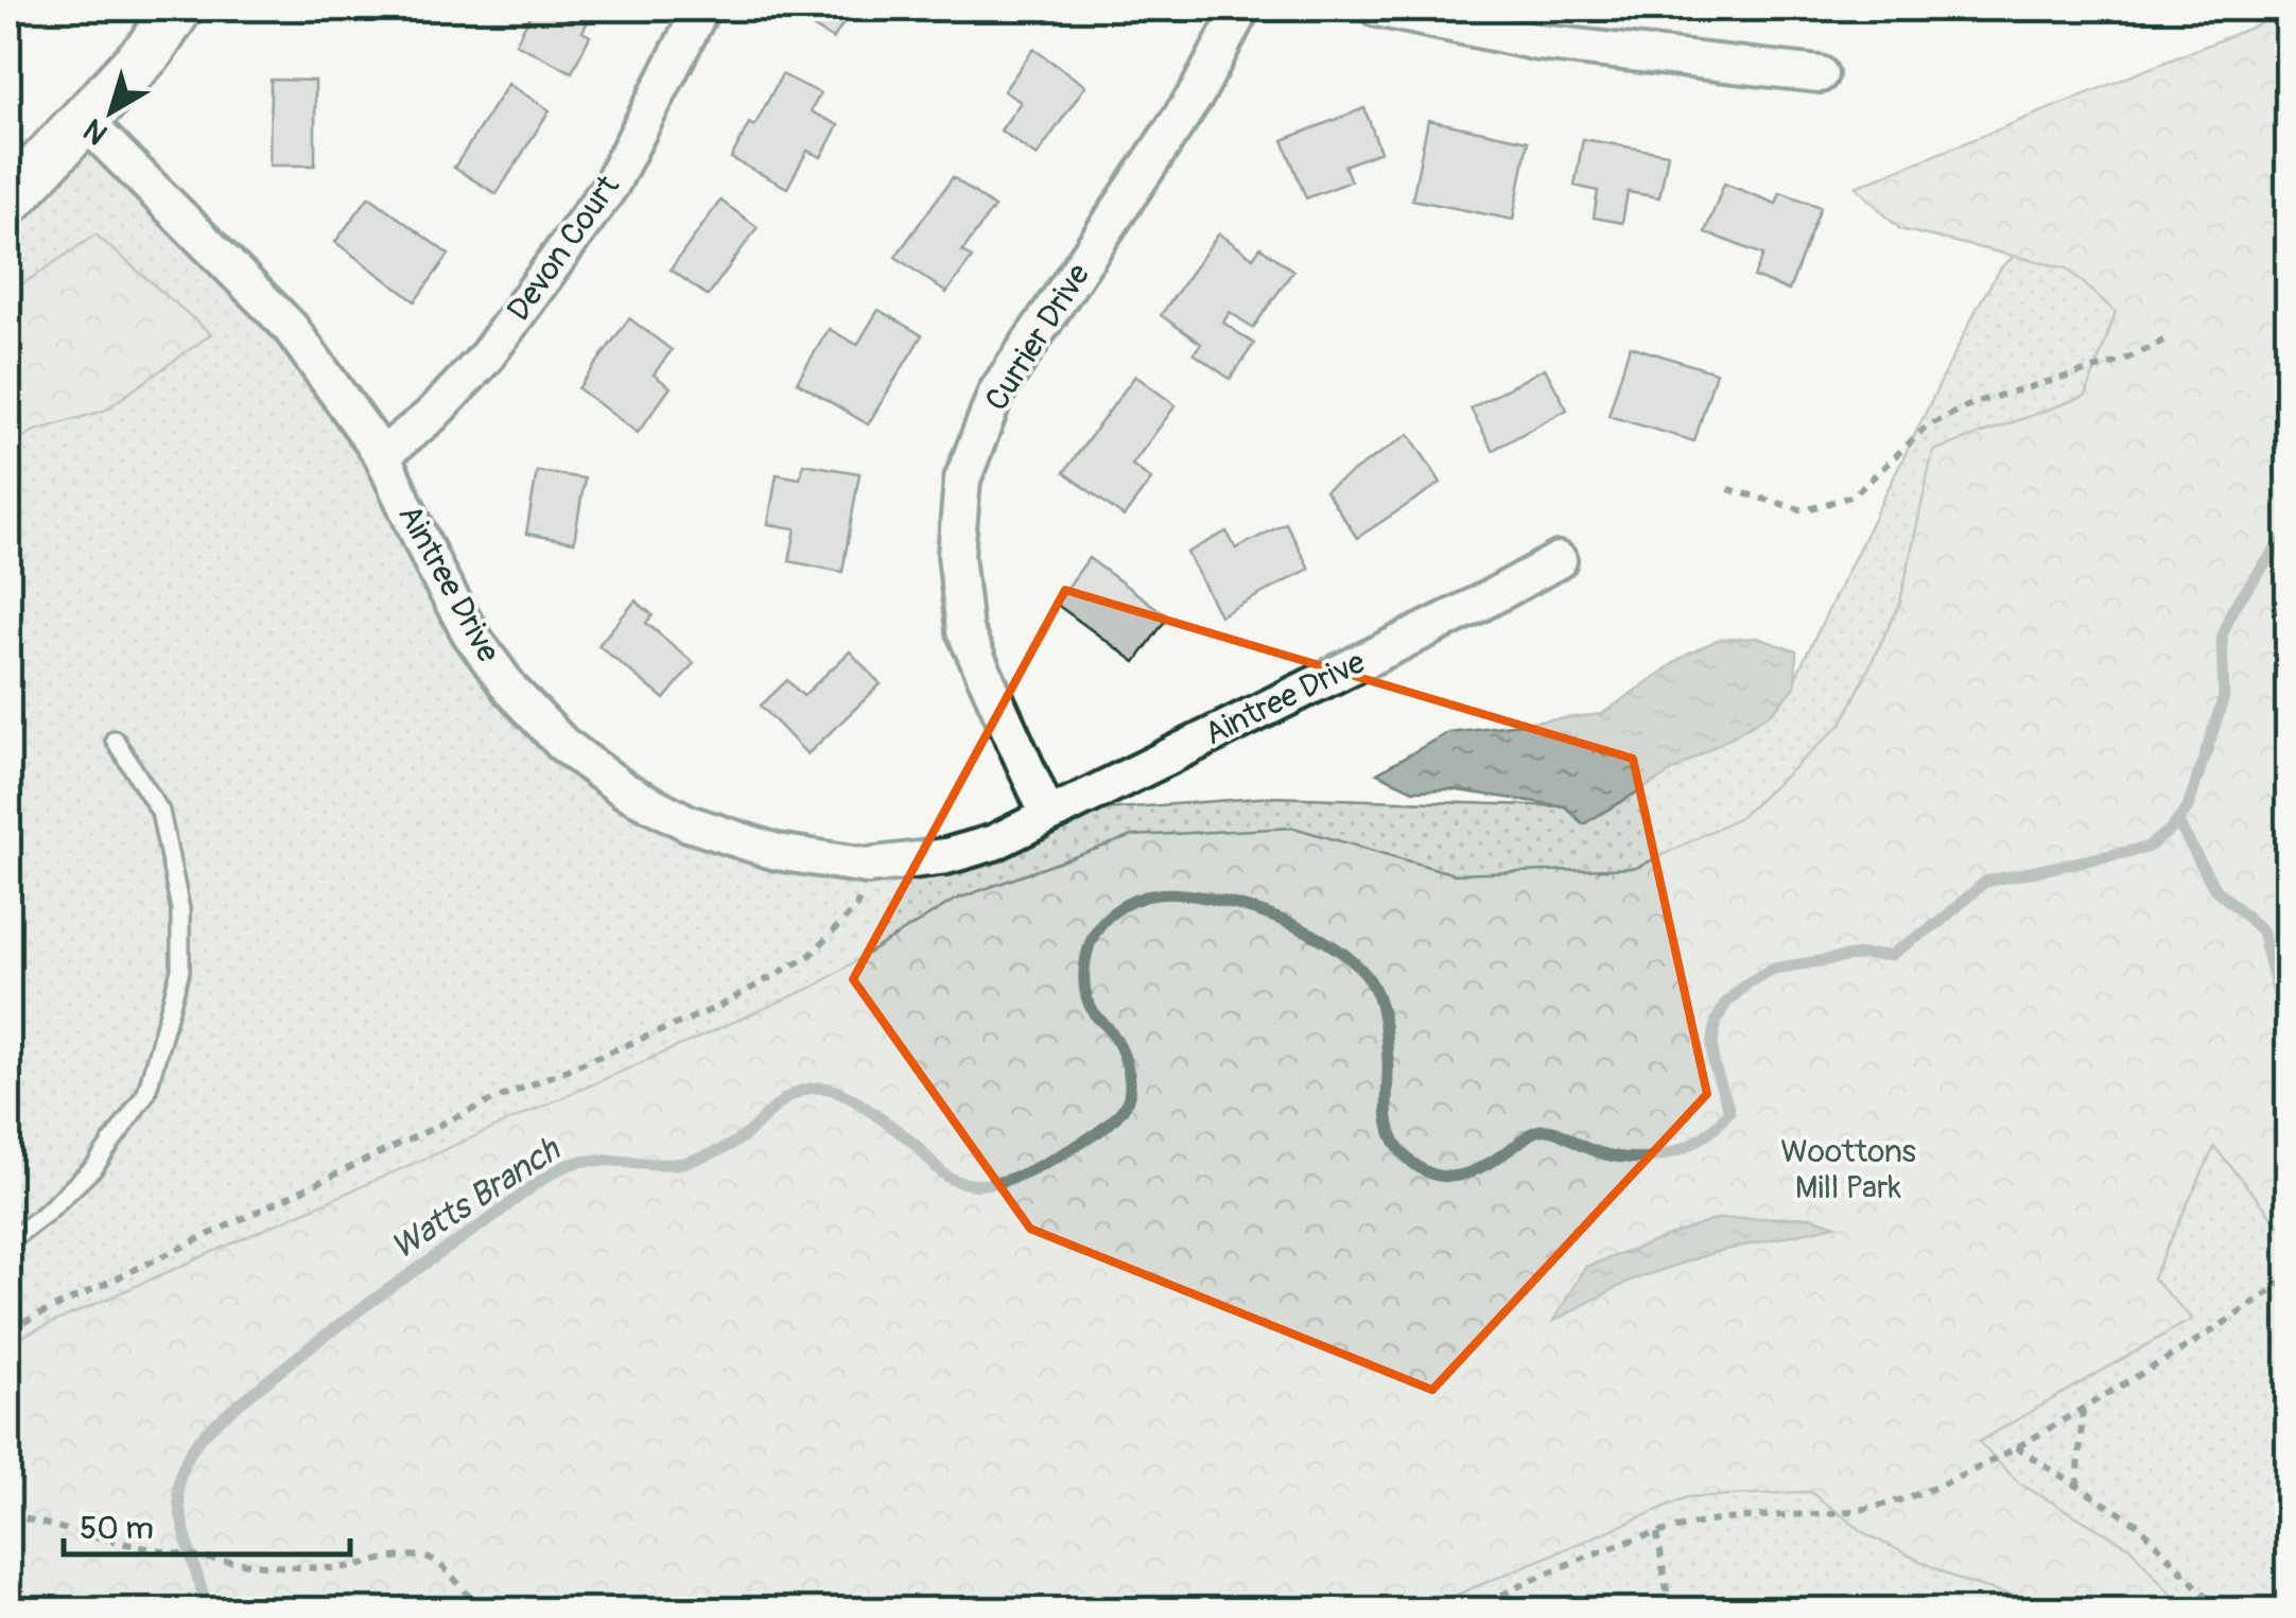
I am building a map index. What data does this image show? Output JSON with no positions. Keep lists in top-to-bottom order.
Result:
{
  "streets": {
    "street": ["Devon Court", "Currier Drive", "Aintree Drive"]
  },
  "crossings": [
    ["Devon Court", "Aintree Drive"],
    ["Currier Drive", "Aintree Drive"]
  ],
  "water": ["Watts Branch"],
  "parks": ["Woottons Mill Park"],
  "scale_bar": "50 m",
  "north": "bottom left"
}
